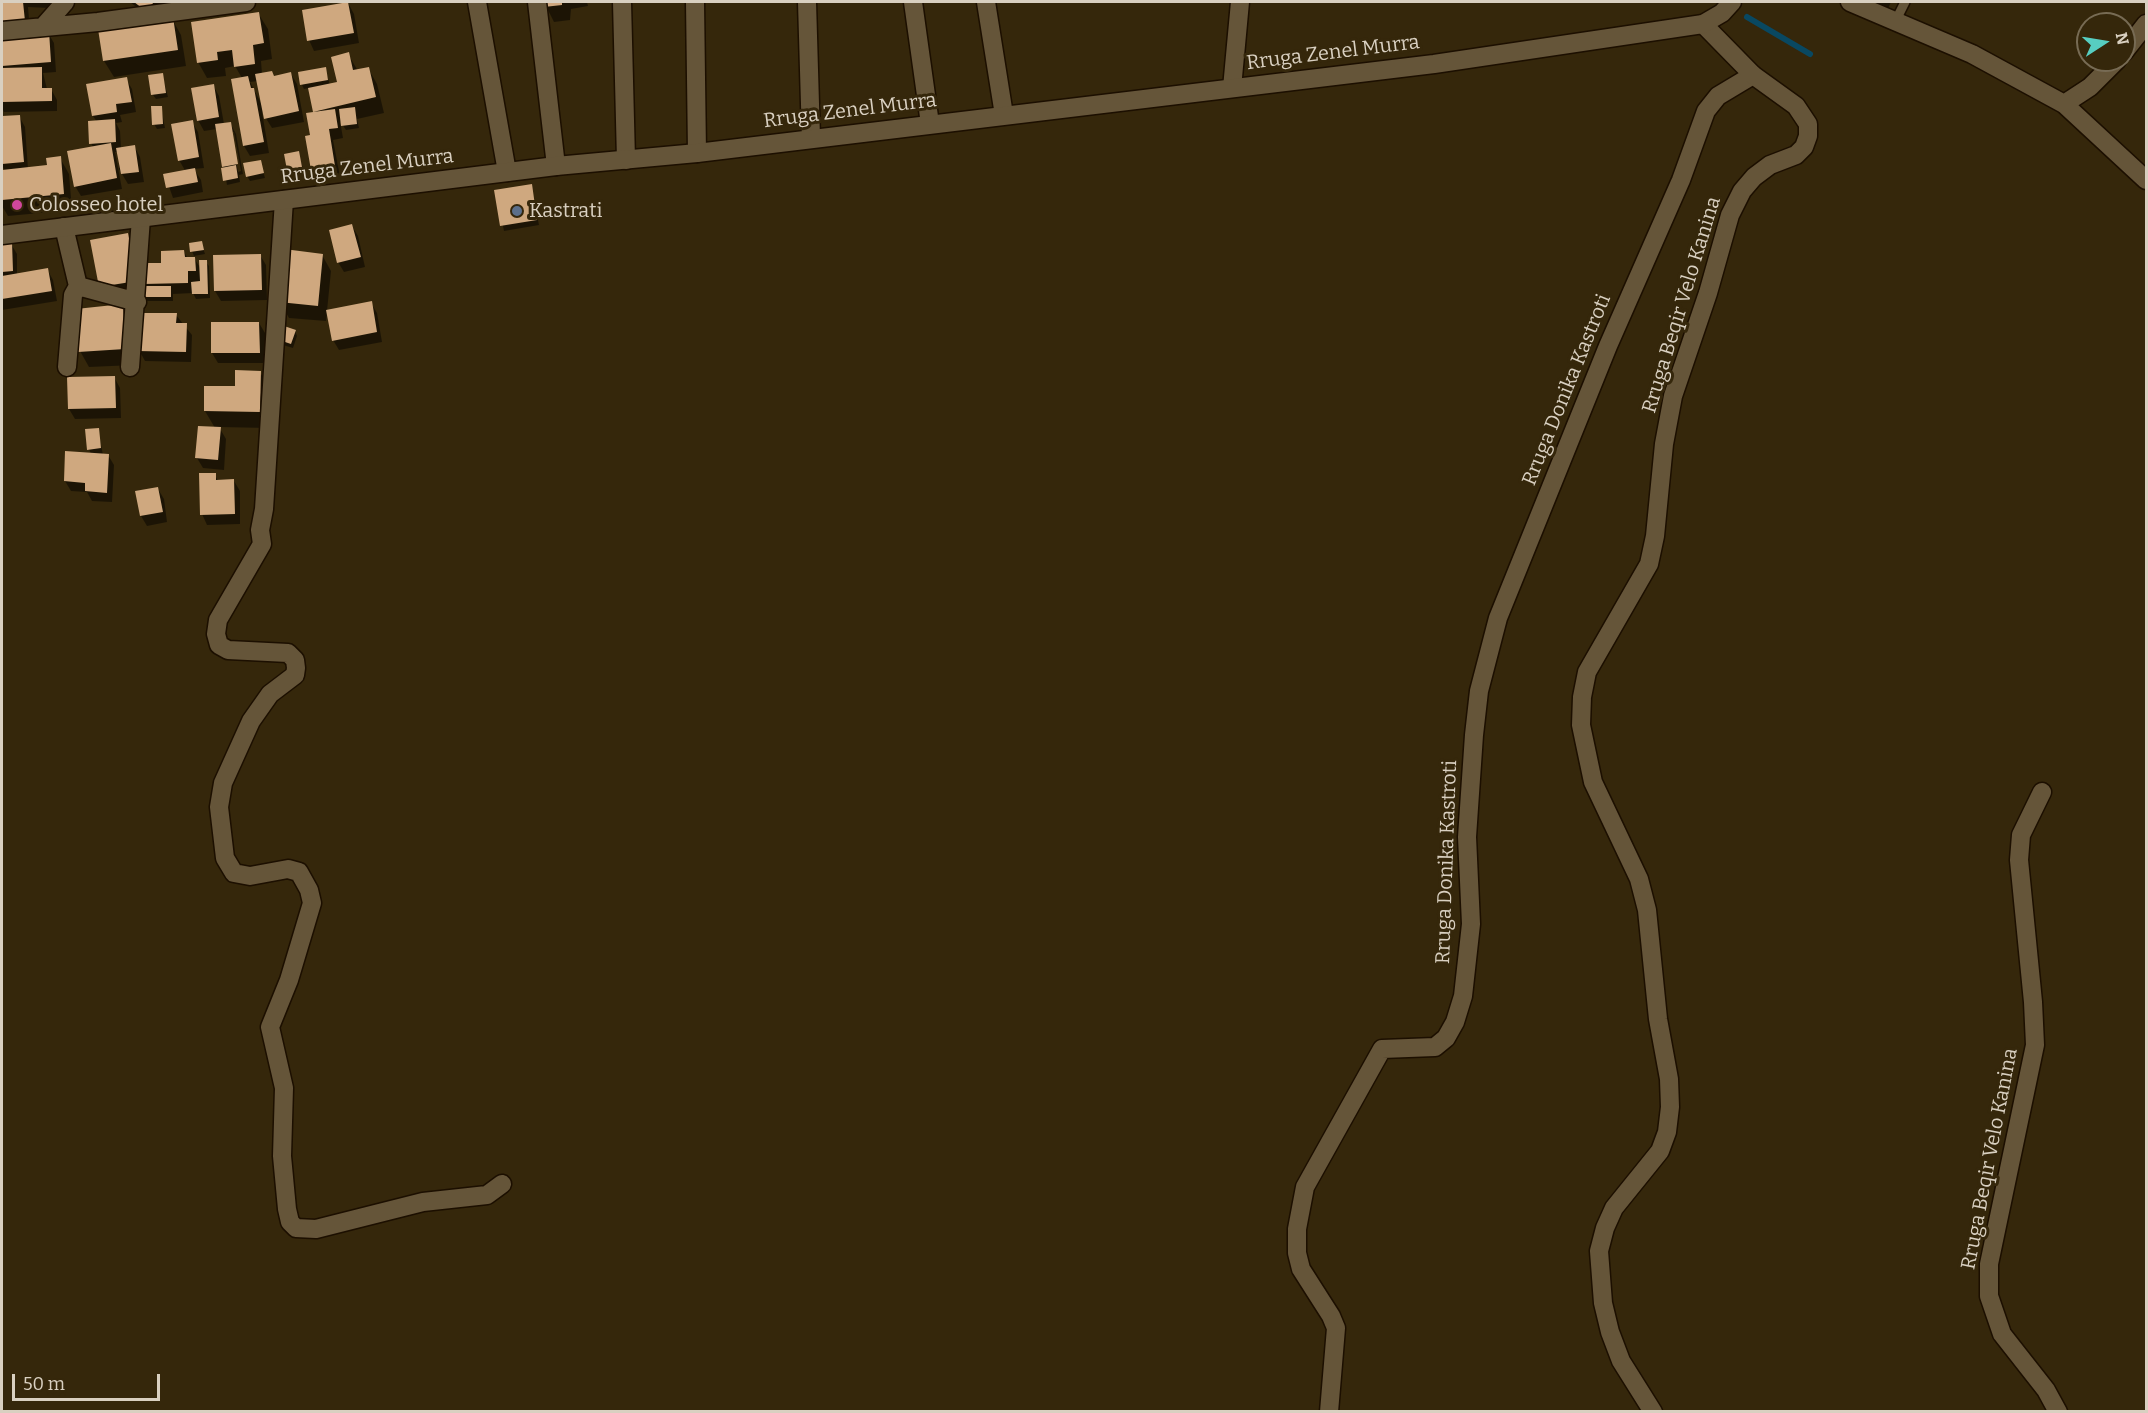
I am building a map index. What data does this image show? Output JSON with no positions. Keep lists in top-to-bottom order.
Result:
{
  "streets": {
    "street": ["Rruga Zenel Murra", "Rruga Beqir Velo Kanina", "Rruga Donika Kastroti"]
  },
  "crossings": [
    ["Rruga Beqir Velo Kanina", "Rruga Donika Kastroti"]
  ],
  "places": ["Colosseo hotel", "Kastrati"],
  "scale_bar": "50 m",
  "north": "right"
}
